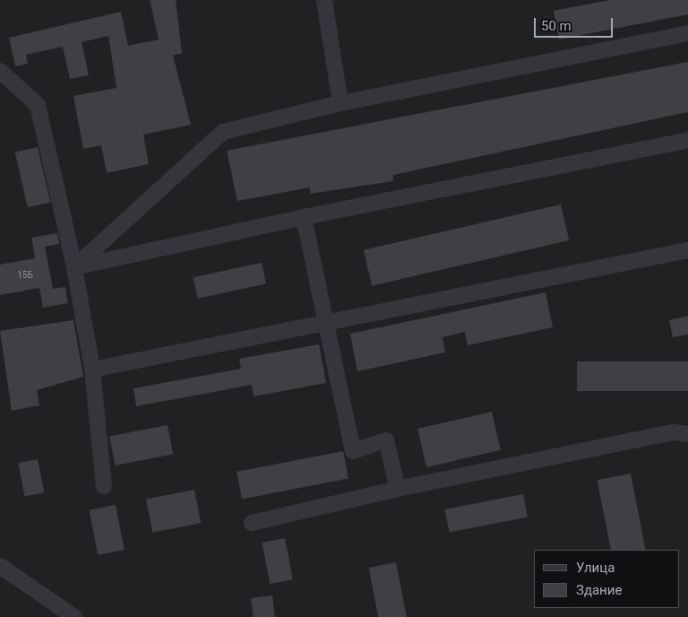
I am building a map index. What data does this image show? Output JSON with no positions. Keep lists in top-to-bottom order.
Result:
{
  "house_numbers": ["15Б"],
  "legend": ["Улица", "Здание"],
  "scale_bar": "50 m"
}
